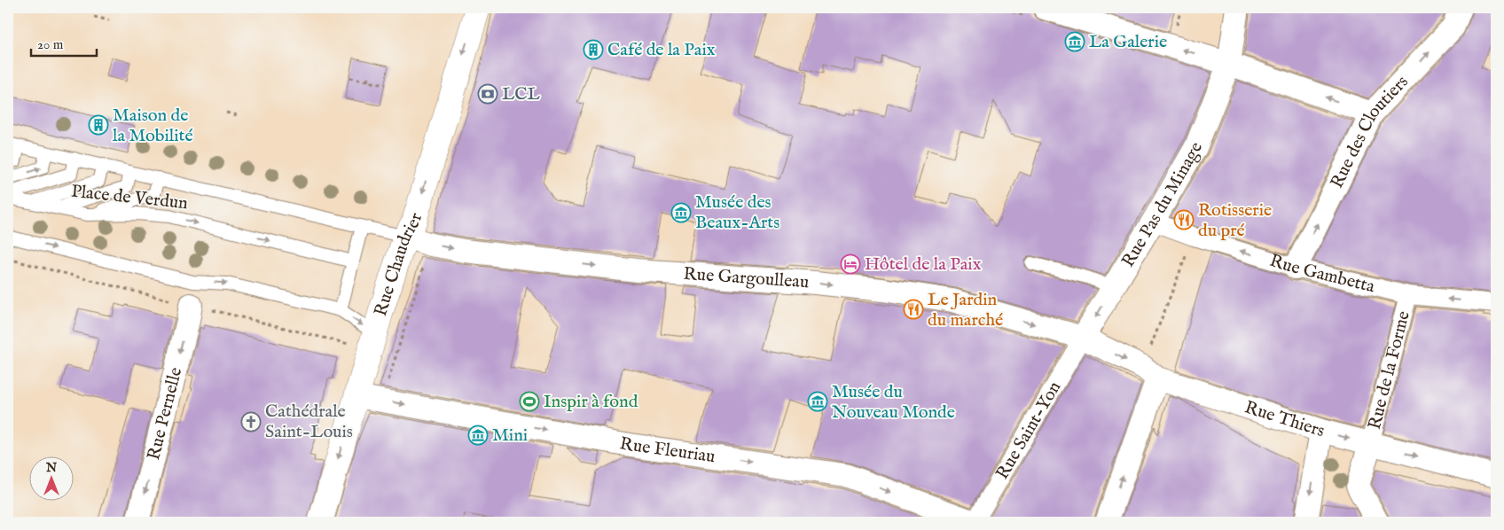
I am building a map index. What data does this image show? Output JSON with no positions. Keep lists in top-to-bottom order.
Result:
{
  "streets": {
    "street": [
      "Rue des Cloutiers",
      "Rue Pas du Minage",
      "Rue Chaudrier",
      "Rue Gambetta",
      "Rue Gargoulleau",
      "Rue de la Forme",
      "Rue Pernelle",
      "Rue Thiers",
      "Rue Saint-Yon",
      "Rue Fleuriau"
    ],
    "lane": ["Place de Verdun"]
  },
  "crossings": [
    ["Rue des Cloutiers", "Rue Gambetta"],
    ["Rue Pas du Minage", "Rue Gambetta"],
    ["Rue Pas du Minage", "Rue Gargoulleau"],
    ["Rue Pas du Minage", "Rue Thiers"],
    ["Rue Pas du Minage", "Rue Saint-Yon"],
    ["Rue Chaudrier", "Rue Gargoulleau"],
    ["Rue Chaudrier", "Rue Fleuriau"],
    ["Rue Gambetta", "Rue de la Forme"],
    ["Rue Gargoulleau", "Rue Thiers"],
    ["Rue Gargoulleau", "Rue Saint-Yon"],
    ["Rue de la Forme", "Rue Thiers"],
    ["Rue Thiers", "Rue Saint-Yon"],
    ["Rue Saint-Yon", "Rue Fleuriau"]
  ],
  "one_way": [
    "Rue des Cloutiers",
    "Rue Chaudrier",
    "Rue Gambetta",
    "Rue Gargoulleau",
    "Rue Pernelle",
    "Rue Thiers",
    "Rue Fleuriau"
  ],
  "places": {
    "museum": [
      "La Galerie",
      "Musée des Beaux-Arts",
      "Musée du Nouveau Monde",
      "Mini"
    ],
    "building": ["Café de la Paix", "Maison de la Mobilité"],
    "bank": ["LCL"],
    "restaurant": ["Rotisserie du pré", "Le Jardin du marché"],
    "hotel": ["Hôtel de la Paix"],
    "sports": ["Inspir à fond"],
    "church": ["Cathédrale Saint-Louis"]
  },
  "scale_bar": "20 m",
  "north": "top"
}
